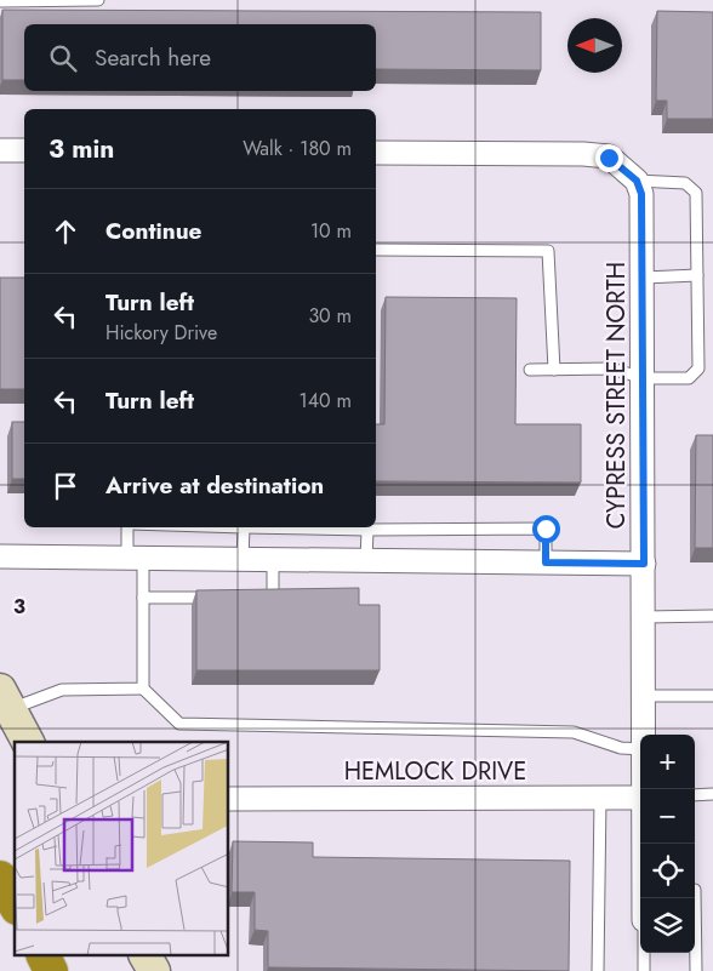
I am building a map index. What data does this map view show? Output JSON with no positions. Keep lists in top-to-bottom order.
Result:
{
  "streets": {
    "street": ["CYPRESS STREET NORTH", "HEMLOCK DRIVE"]
  },
  "north": "left",
  "page": {
    "search": "Search here",
    "heading": ["3 min", "Walk · 180 m"],
    "list": [
      ["Continue", "10 m"],
      ["Turn left", "Hickory Drive", "30 m"],
      ["Turn left", "140 m"],
      "Arrive at destination"
    ],
    "map_buttons": ["+", "−"]
  },
  "grid": {
    "rows": ["3"]
  }
}
